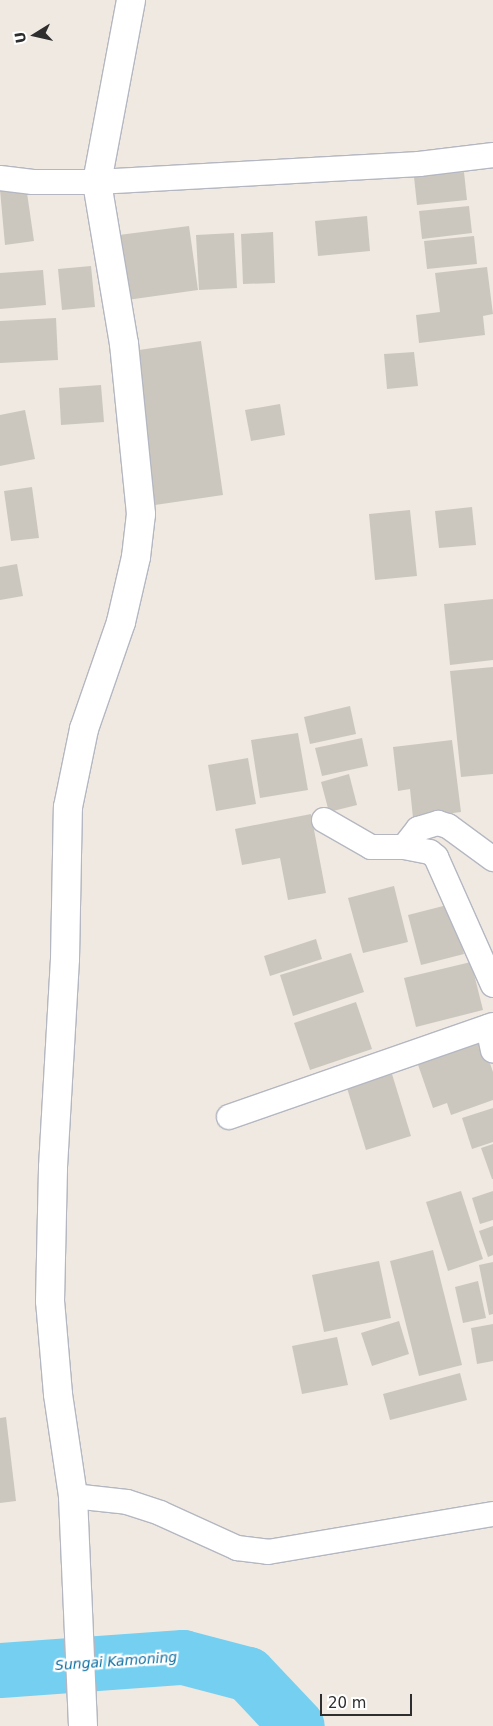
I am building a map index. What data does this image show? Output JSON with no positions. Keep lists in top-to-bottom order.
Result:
{
  "water": ["Sungai Kamoning"],
  "scale_bar": "20 m",
  "north": "left"
}
